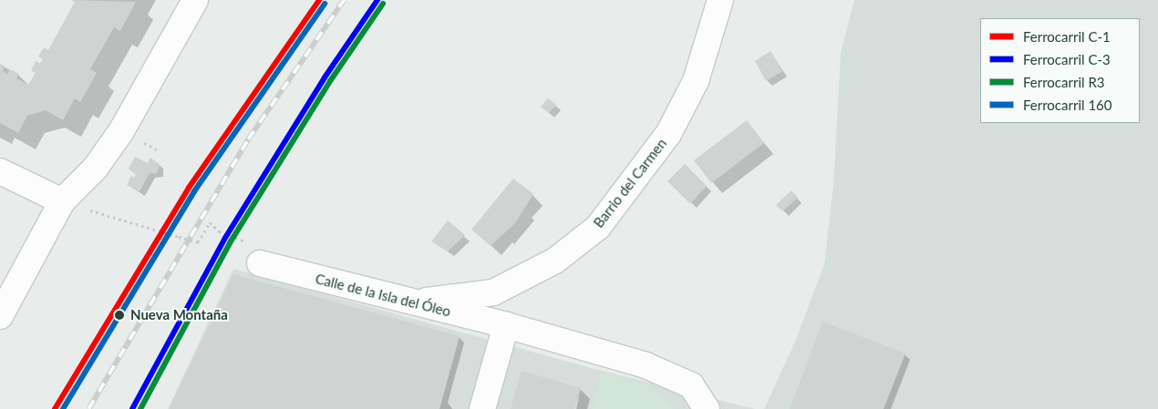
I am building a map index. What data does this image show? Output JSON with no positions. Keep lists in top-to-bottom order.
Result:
{
  "streets": {
    "street": ["Barrio del Carmen", "Calle de la Isla del Óleo"]
  },
  "crossings": [
    ["Barrio del Carmen", "Calle de la Isla del Óleo"]
  ],
  "places": ["Nueva Montaña"],
  "lines": [
    "rail line C-1",
    "rail line C-3",
    "rail line R3",
    "rail line 160"
  ],
  "legend": [
    "Ferrocarril C-1",
    "Ferrocarril C-3",
    "Ferrocarril R3",
    "Ferrocarril 160"
  ]
}
